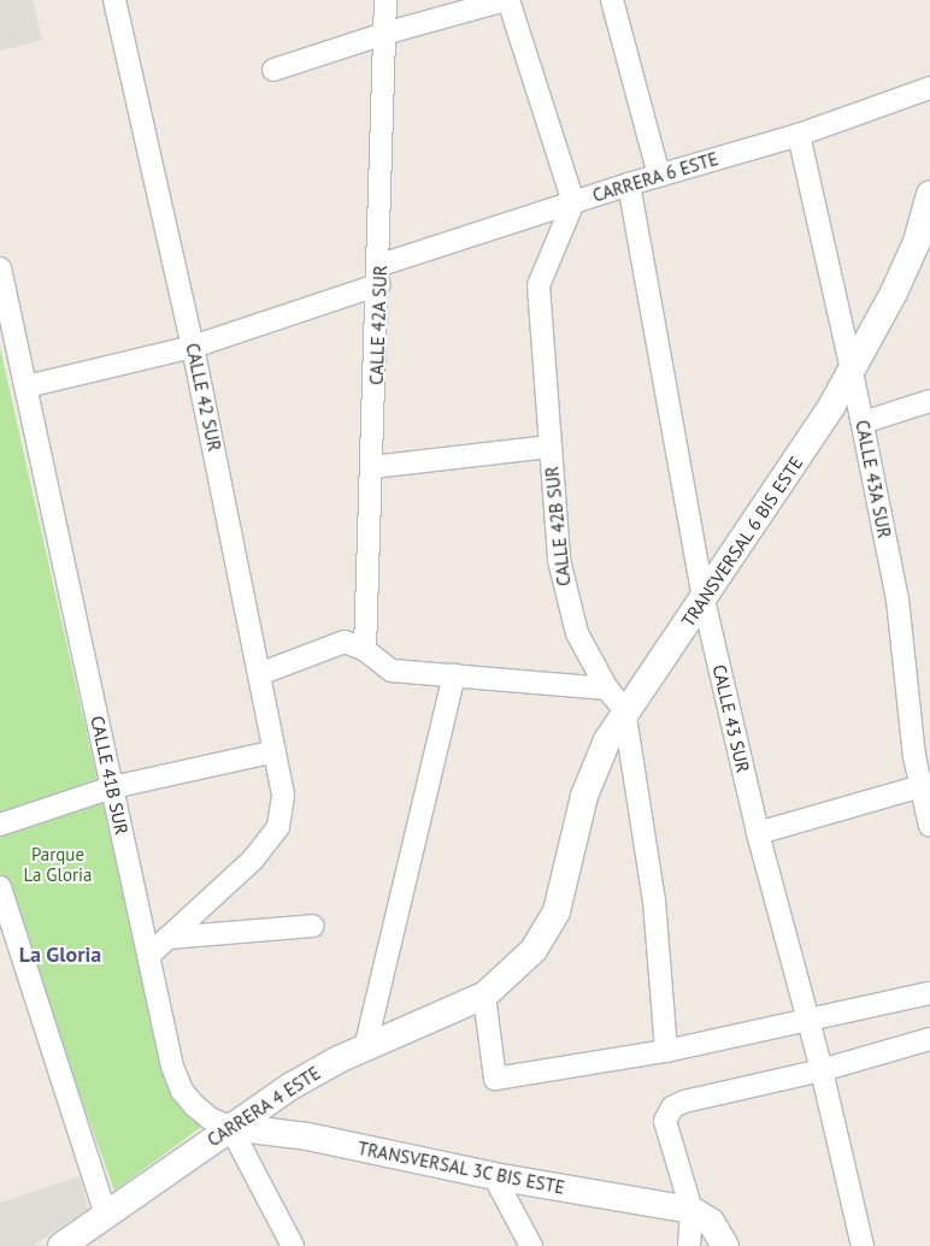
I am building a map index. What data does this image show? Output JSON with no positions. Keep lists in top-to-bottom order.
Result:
{
  "streets": {
    "street": [
      "CARRERA 6 ESTE",
      "CALLE 42A SUR",
      "CALLE 42 SUR",
      "CALLE 43A SUR",
      "CALLE 42B SUR",
      "TRANSVERSAL 6 BIS ESTE",
      "CALLE 43 SUR",
      "CALLE 41B SUR",
      "CARRERA 4 ESTE",
      "TRANSVERSAL 3C BIS ESTE"
    ]
  },
  "crossings": [
    ["CARRERA 6 ESTE", "CALLE 42A SUR"],
    ["CARRERA 6 ESTE", "CALLE 42 SUR"],
    ["CARRERA 6 ESTE", "CALLE 43A SUR"],
    ["CARRERA 6 ESTE", "CALLE 42B SUR"],
    ["CARRERA 6 ESTE", "CALLE 43 SUR"],
    ["CARRERA 6 ESTE", "CALLE 41B SUR"],
    ["CALLE 42 SUR", "CALLE 41B SUR"],
    ["CALLE 43A SUR", "TRANSVERSAL 6 BIS ESTE"],
    ["CALLE 42B SUR", "TRANSVERSAL 6 BIS ESTE"],
    ["TRANSVERSAL 6 BIS ESTE", "CALLE 43 SUR"],
    ["TRANSVERSAL 6 BIS ESTE", "CARRERA 4 ESTE"],
    ["CALLE 41B SUR", "CARRERA 4 ESTE"],
    ["CALLE 41B SUR", "TRANSVERSAL 3C BIS ESTE"],
    ["CARRERA 4 ESTE", "TRANSVERSAL 3C BIS ESTE"]
  ],
  "districts": ["La Gloria"],
  "parks": ["Parque La Gloria"]
}
